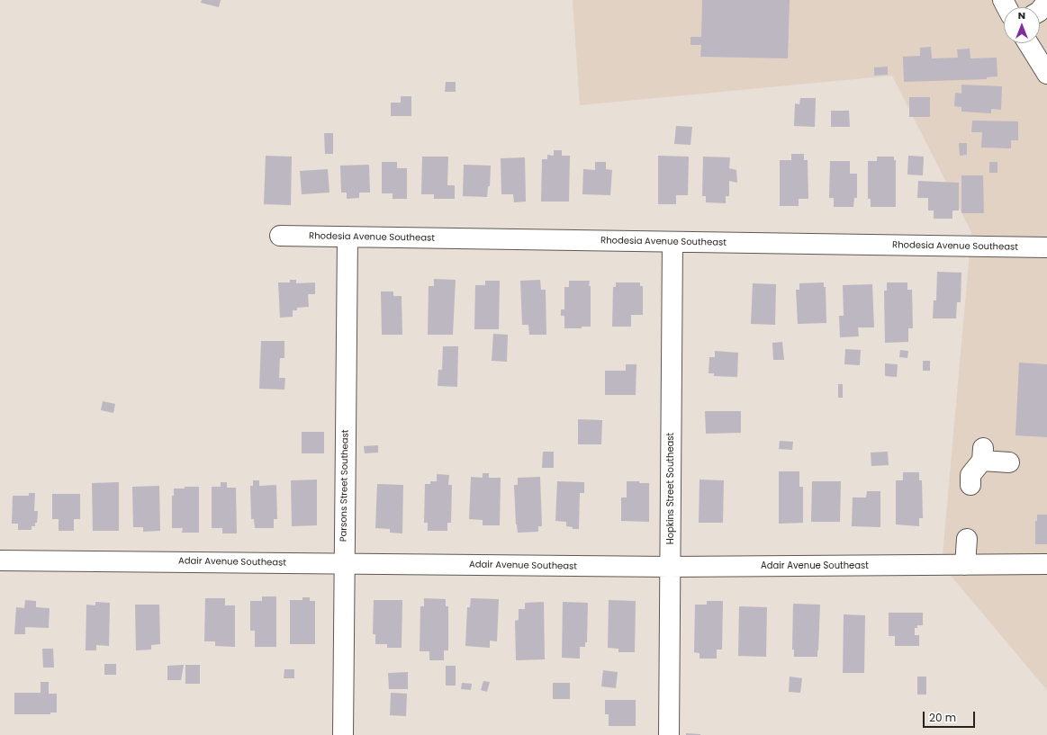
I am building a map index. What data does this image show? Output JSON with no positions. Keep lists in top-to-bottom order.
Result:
{
  "streets": {
    "street": [
      "Rhodesia Avenue Southeast",
      "Parsons Street Southeast",
      "Hopkins Street Southeast",
      "Adair Avenue Southeast"
    ]
  },
  "crossings": [
    ["Rhodesia Avenue Southeast", "Parsons Street Southeast"],
    ["Rhodesia Avenue Southeast", "Hopkins Street Southeast"],
    ["Parsons Street Southeast", "Adair Avenue Southeast"],
    ["Hopkins Street Southeast", "Adair Avenue Southeast"]
  ],
  "scale_bar": "20 m",
  "north": "top"
}
